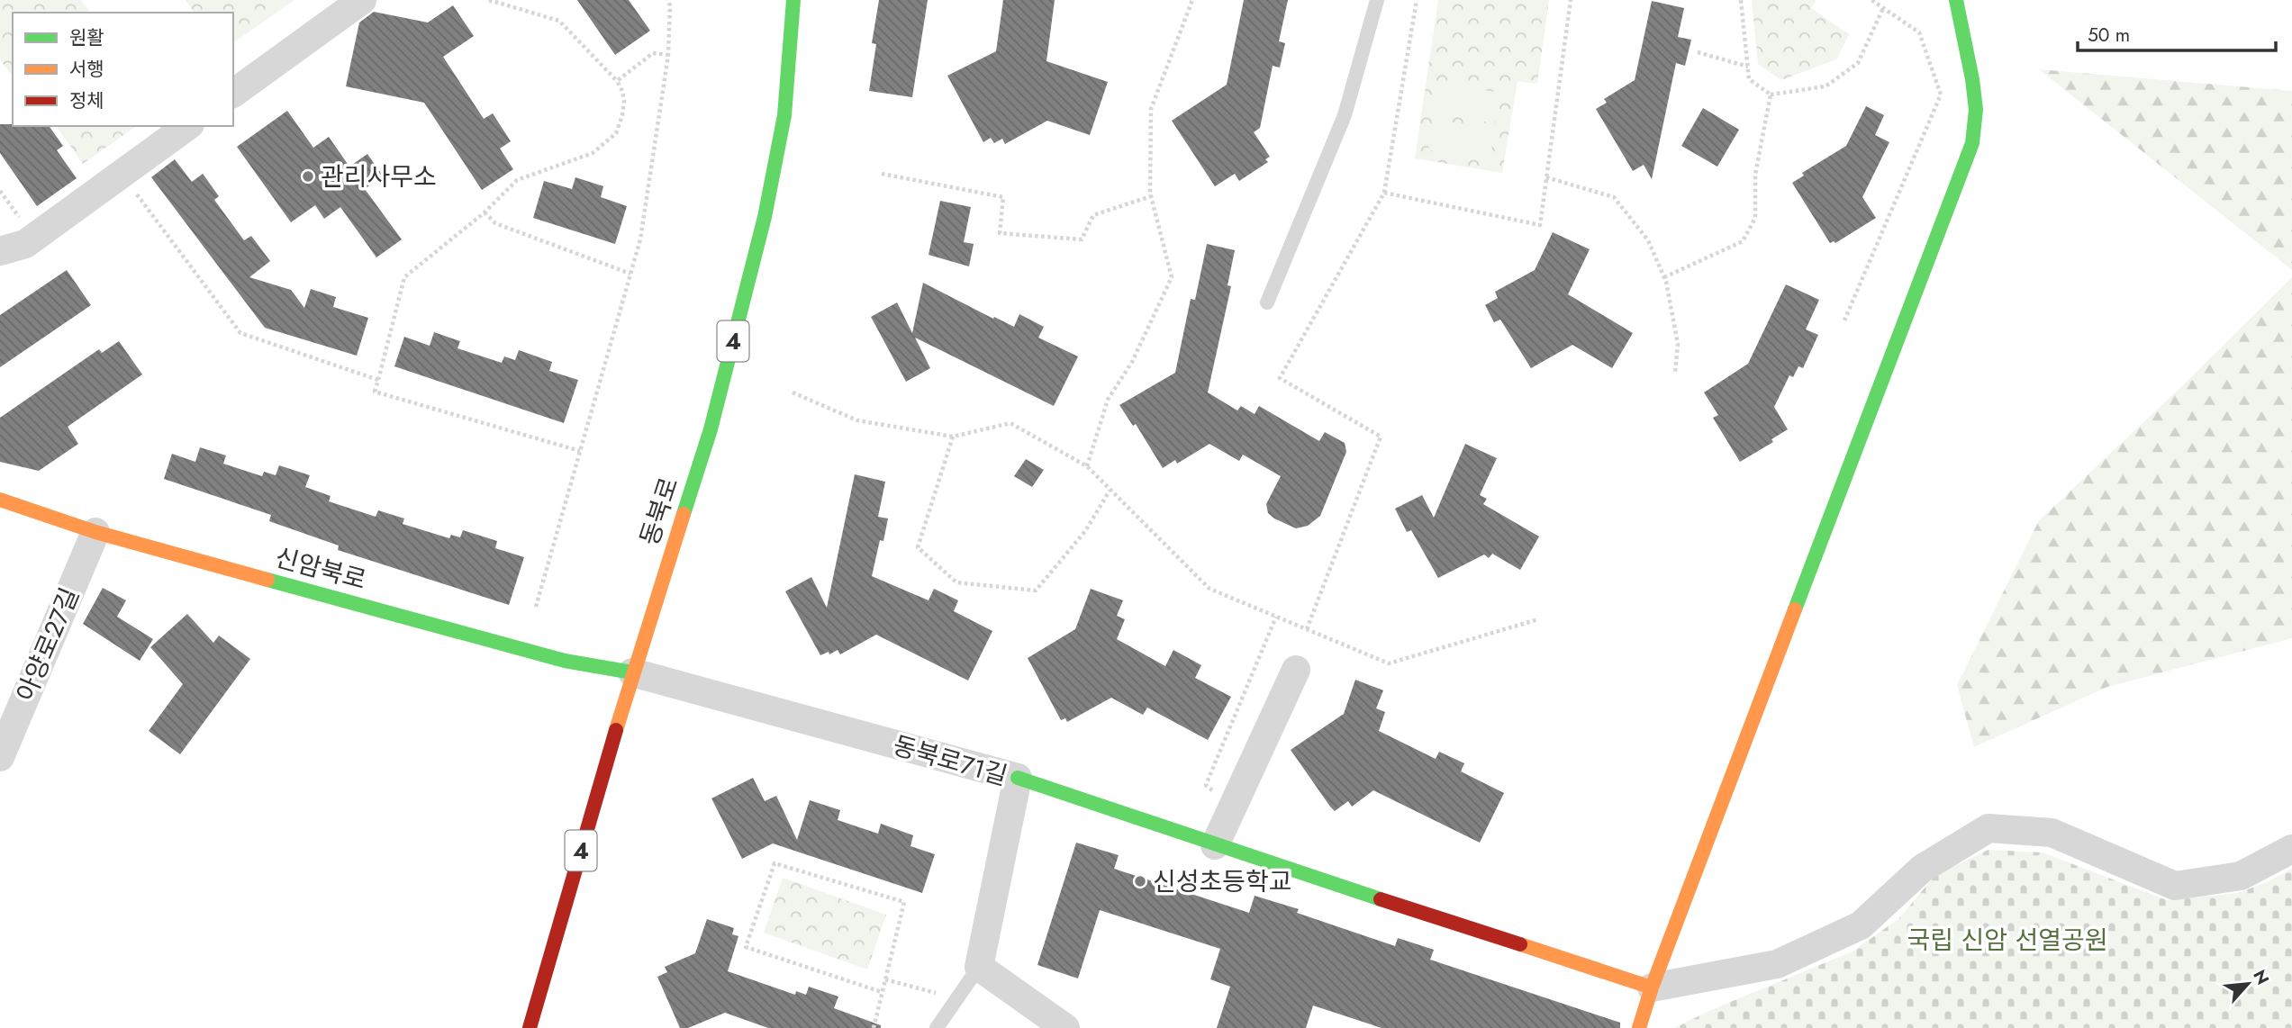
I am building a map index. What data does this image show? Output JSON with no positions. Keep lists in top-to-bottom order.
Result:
{
  "streets": {
    "street": [
      "4",
      "동북로",
      "신암북로",
      "아양로27길",
      "동북로71길"
    ]
  },
  "crossings": [
    ["동북로", "신암북로"],
    ["동북로", "동북로71길"],
    ["신암북로", "아양로27길"],
    ["신암북로", "동북로71길"]
  ],
  "parks": ["국립 신암 선열공원"],
  "places": ["관리사무소", "신성초등학교"],
  "legend": ["원활", "서행", "정체"],
  "scale_bar": "50 m",
  "north": "top right"
}
